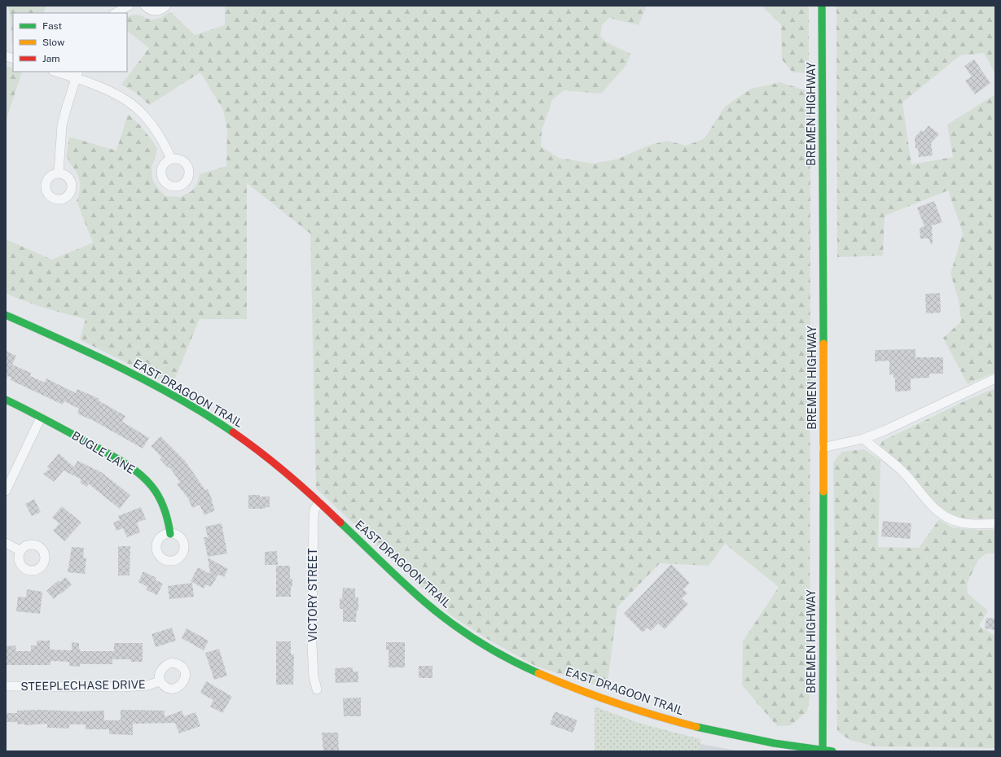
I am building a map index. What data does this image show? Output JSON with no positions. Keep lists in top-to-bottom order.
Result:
{
  "streets": {
    "street": [
      "BREMEN HIGHWAY",
      "EAST DRAGOON TRAIL",
      "BUGLE LANE",
      "VICTORY STREET",
      "STEEPLECHASE DRIVE"
    ]
  },
  "crossings": [
    ["BREMEN HIGHWAY", "EAST DRAGOON TRAIL"],
    ["EAST DRAGOON TRAIL", "VICTORY STREET"]
  ],
  "legend": ["Fast", "Slow", "Jam"]
}
